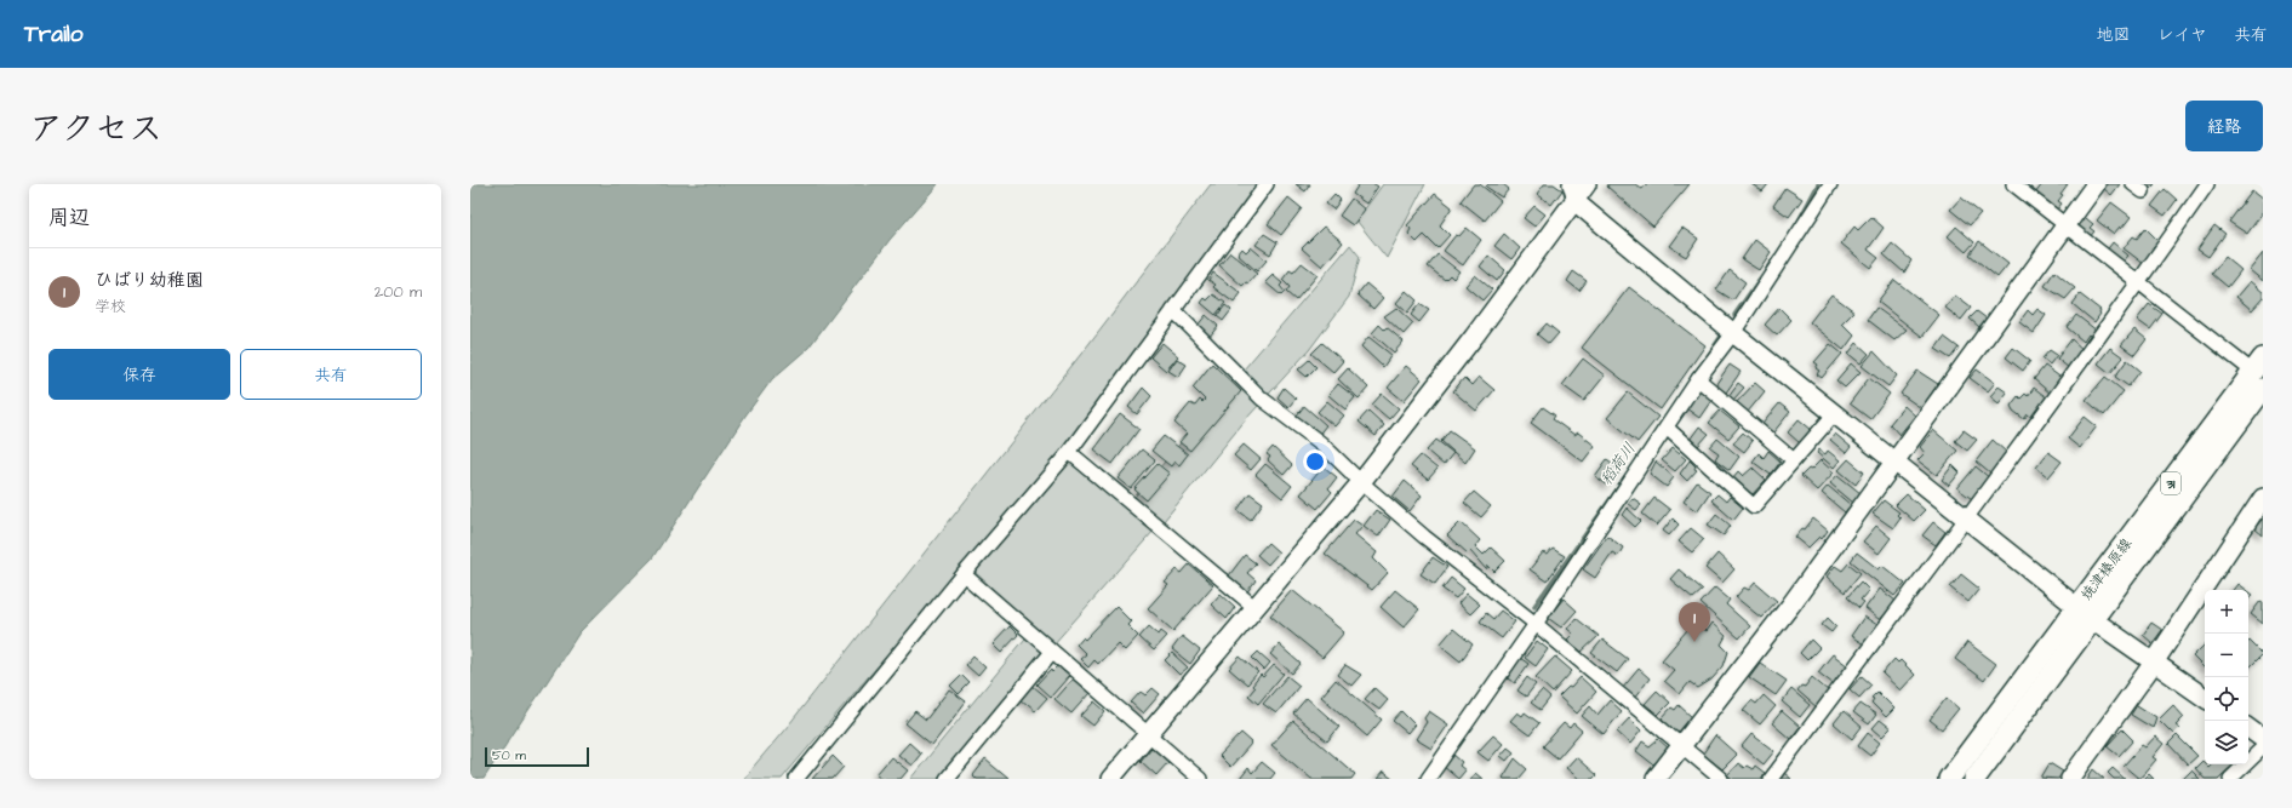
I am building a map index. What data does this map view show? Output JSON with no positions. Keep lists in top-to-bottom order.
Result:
{
  "streets": {
    "main road": ["31", "焼津榛原線"]
  },
  "water": ["稻荷川"],
  "scale_bar": "50 m",
  "page": {
    "header": "Trailo",
    "nav": ["地図", "レイヤ", "共有"],
    "title": "アクセス",
    "buttons": [
      "経路",
      ["保存", "共有"]
    ],
    "heading": "周辺",
    "list": [
      {
        "mark": "1",
        "name": "ひばり幼稚園",
        "note": "学校",
        "value": "200 m"
      }
    ],
    "map_buttons": ["+", "−"],
    "pins": "1",
    "scale": "50 m"
  }
}
